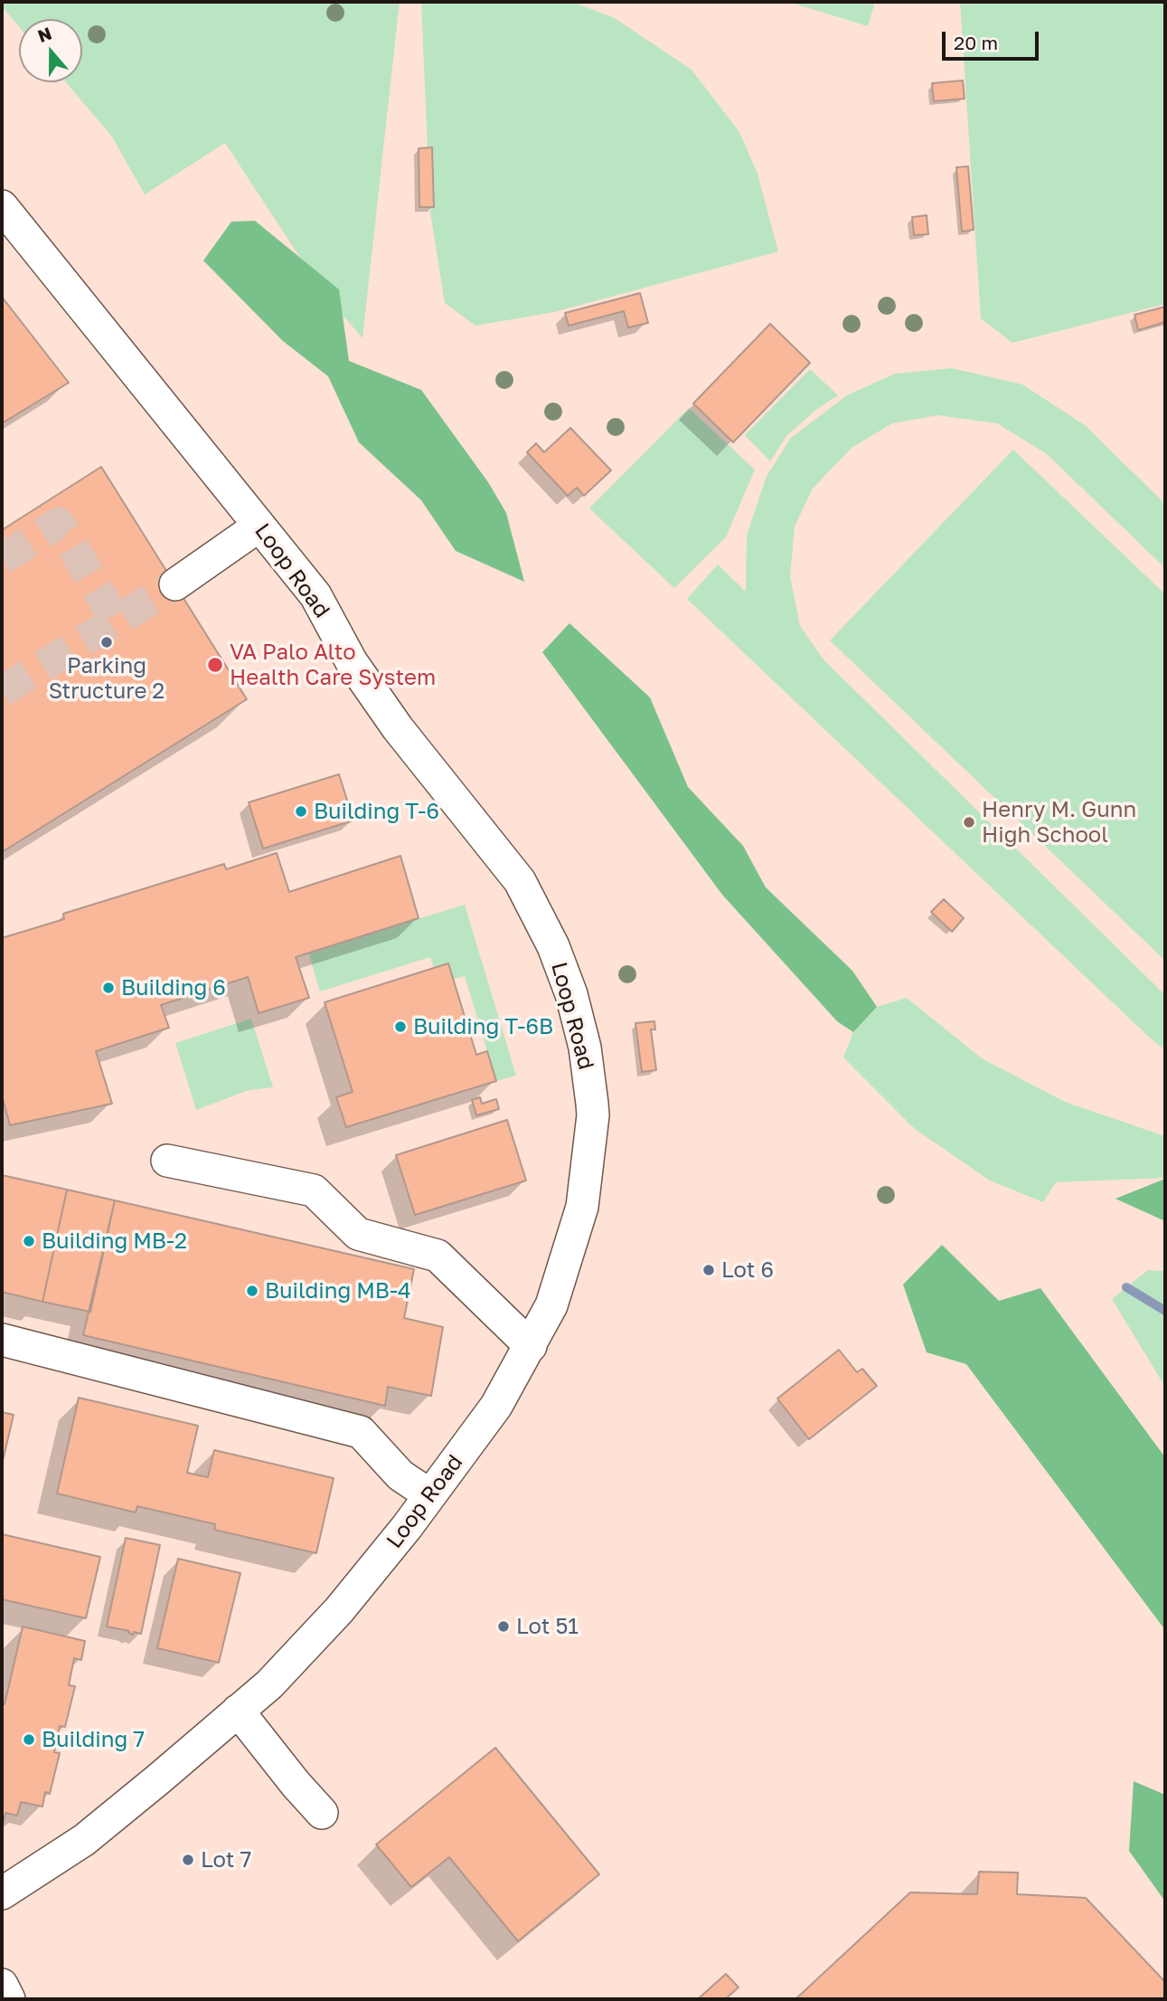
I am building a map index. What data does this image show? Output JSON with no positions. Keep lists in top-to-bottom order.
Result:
{
  "streets": {
    "street": ["Loop Road"]
  },
  "places": [
    "Parking Structure 2",
    "VA Palo Alto Health Care System",
    "Building T-6",
    "Henry M. Gunn High School",
    "Building 6",
    "Building T-6B",
    "Building MB-2",
    "Lot 6",
    "Building MB-4",
    "Lot 51",
    "Building 7",
    "Lot 7"
  ],
  "scale_bar": "20 m",
  "north": "top"
}
